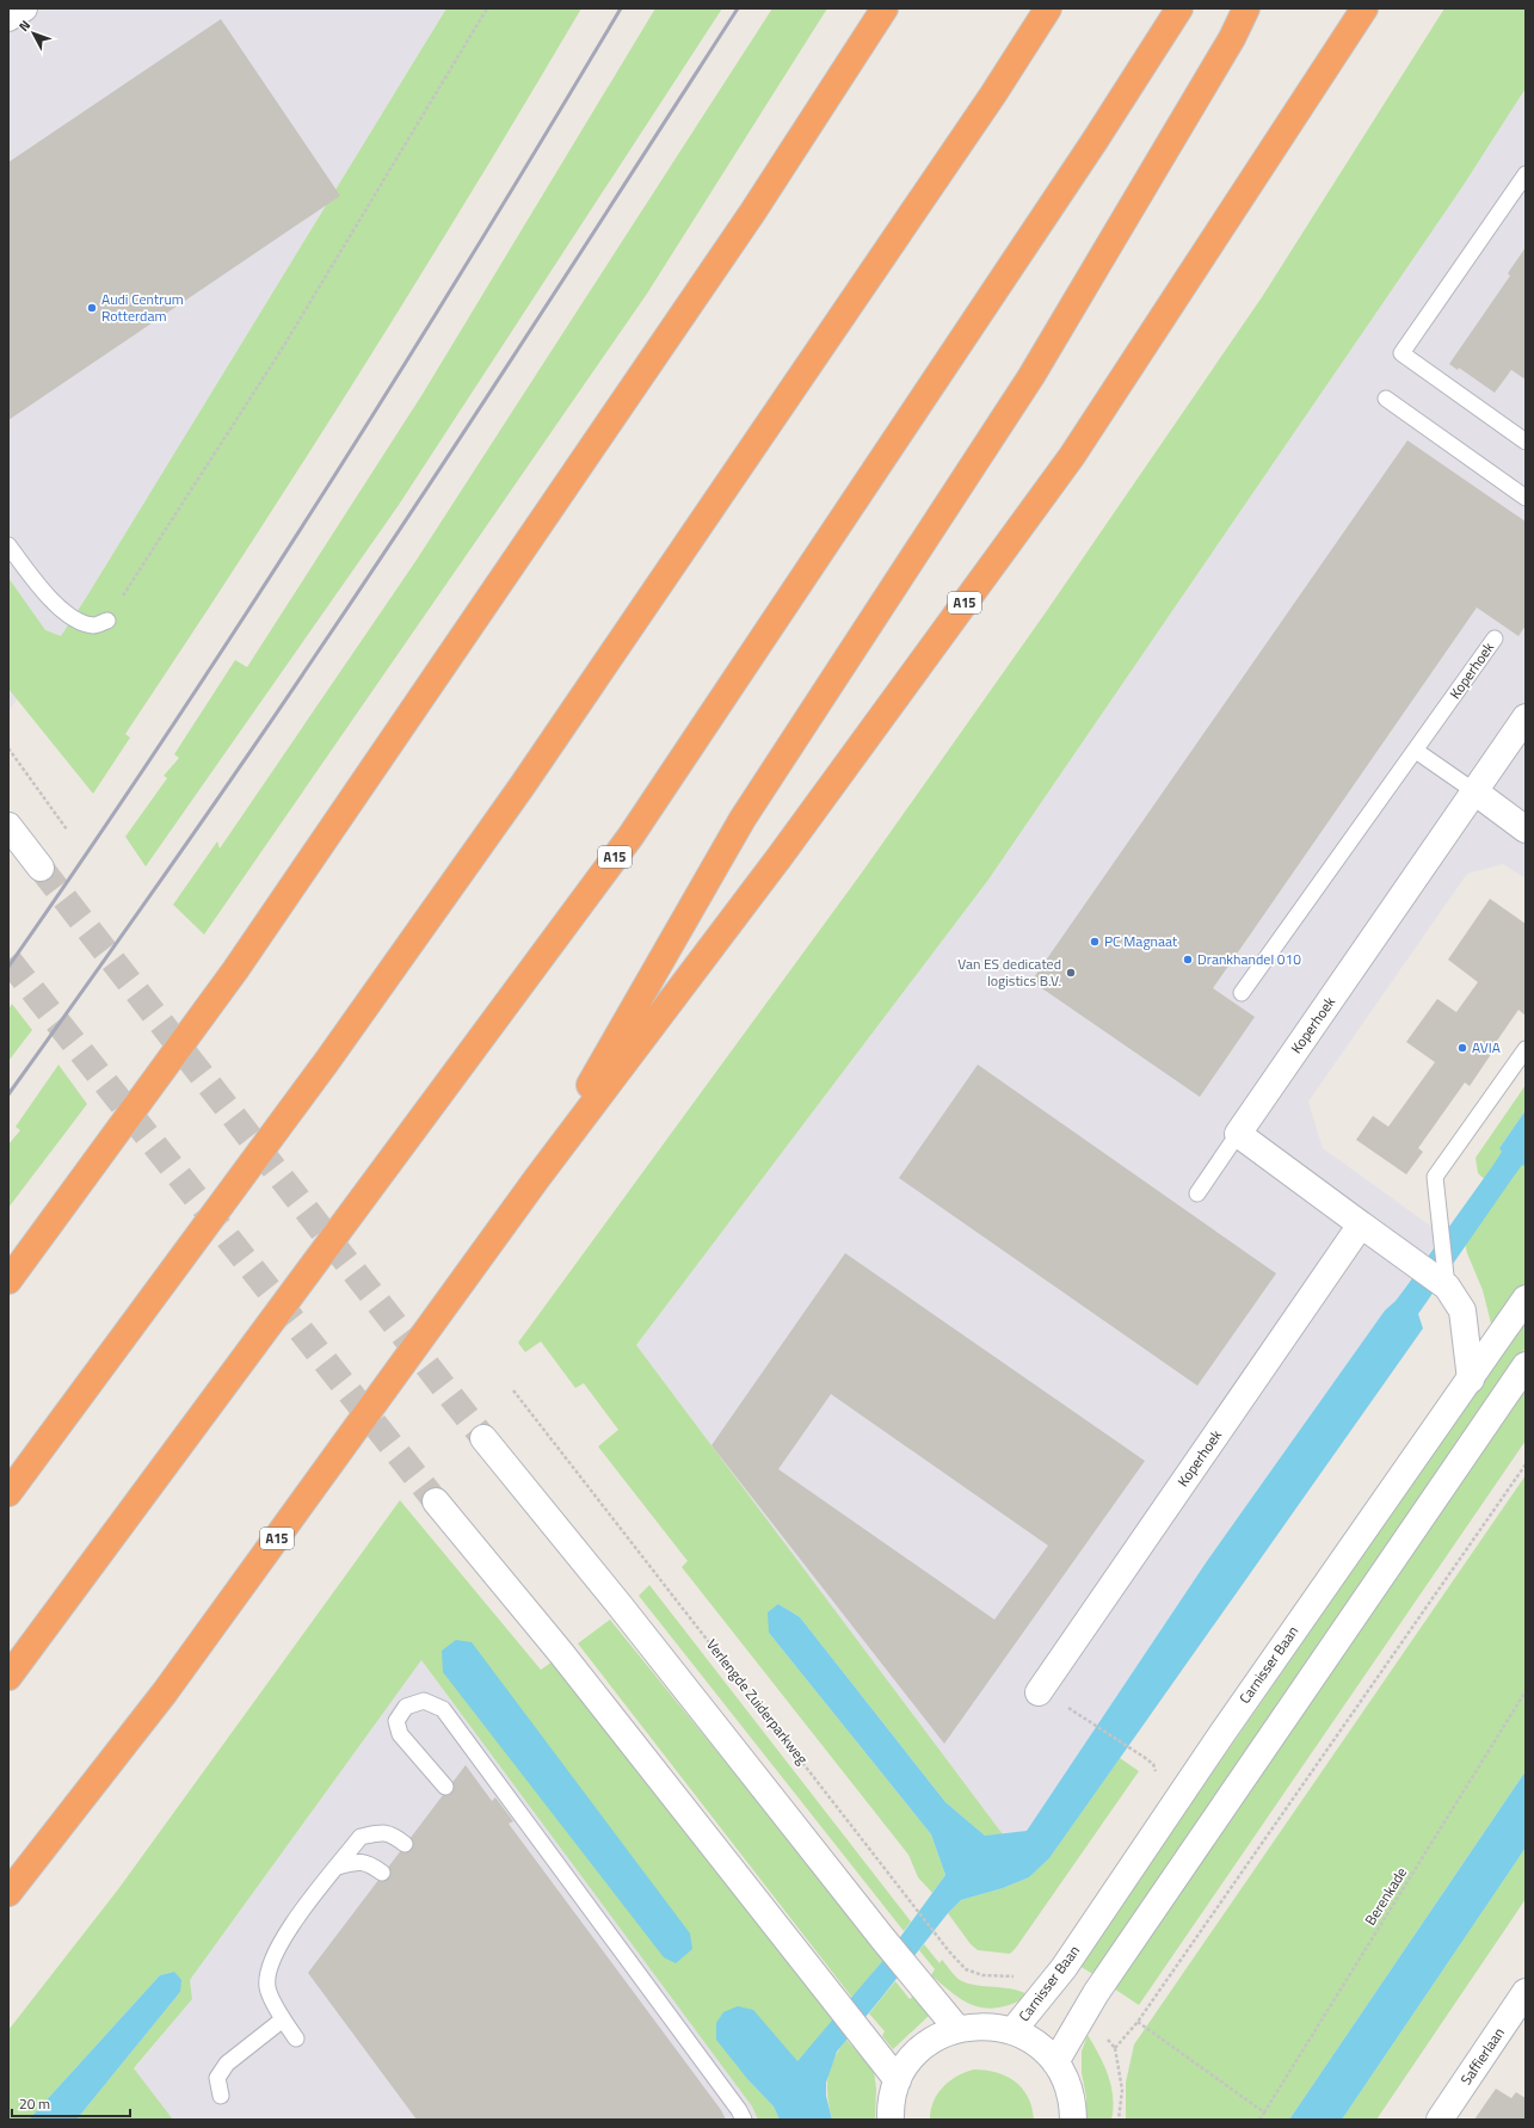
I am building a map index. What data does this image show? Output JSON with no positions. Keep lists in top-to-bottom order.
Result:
{
  "streets": {
    "highway": ["A15"],
    "main road": ["Koperhoek", "Carnisser Baan", "Saffierlaan"],
    "path": ["Verlengde Zuiderparkweg", "Berenkade"]
  },
  "places": [
    "Audi Centrum Rotterdam",
    "PC Magnaat",
    "Drankhandel 010",
    "Van ES dedicated logistics B.V.",
    "AVIA"
  ],
  "scale_bar": "20 m",
  "north": "top left"
}
